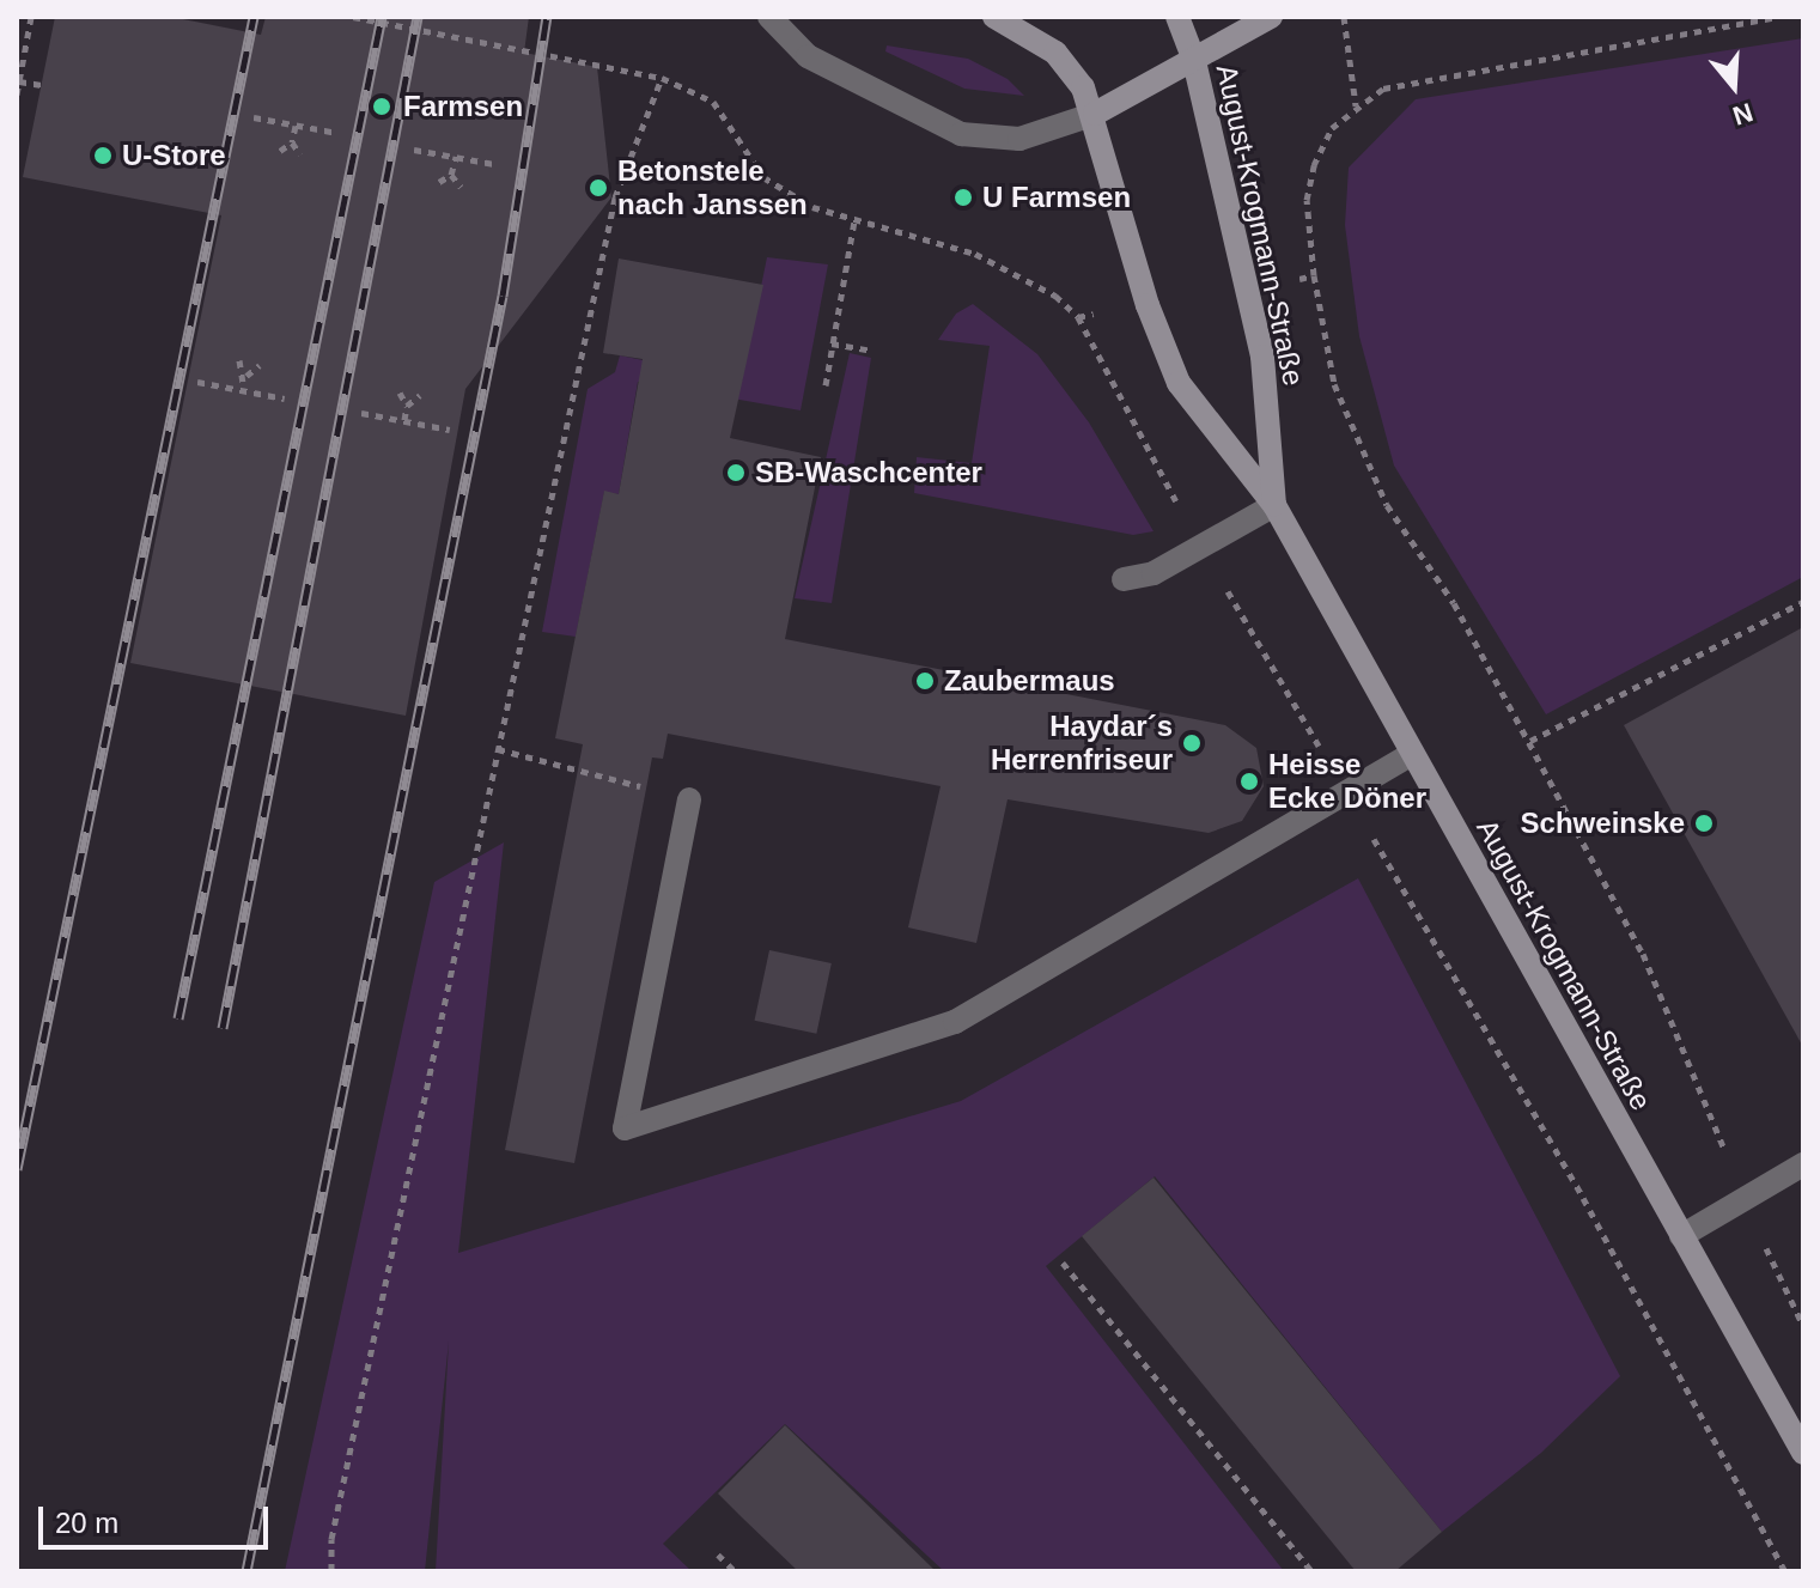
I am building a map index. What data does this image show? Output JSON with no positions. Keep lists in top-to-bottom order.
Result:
{
  "streets": {
    "main road": ["August-Krogmann-Straße"]
  },
  "places": [
    "Farmsen",
    "U-Store",
    "Betonstele nach Janssen",
    "U Farmsen",
    "SB-Waschcenter",
    "Zaubermaus",
    "Haydar´s Herrenfriseur",
    "Heisse Ecke Döner",
    "Schweinske"
  ],
  "scale_bar": "20 m",
  "north": "bottom"
}
